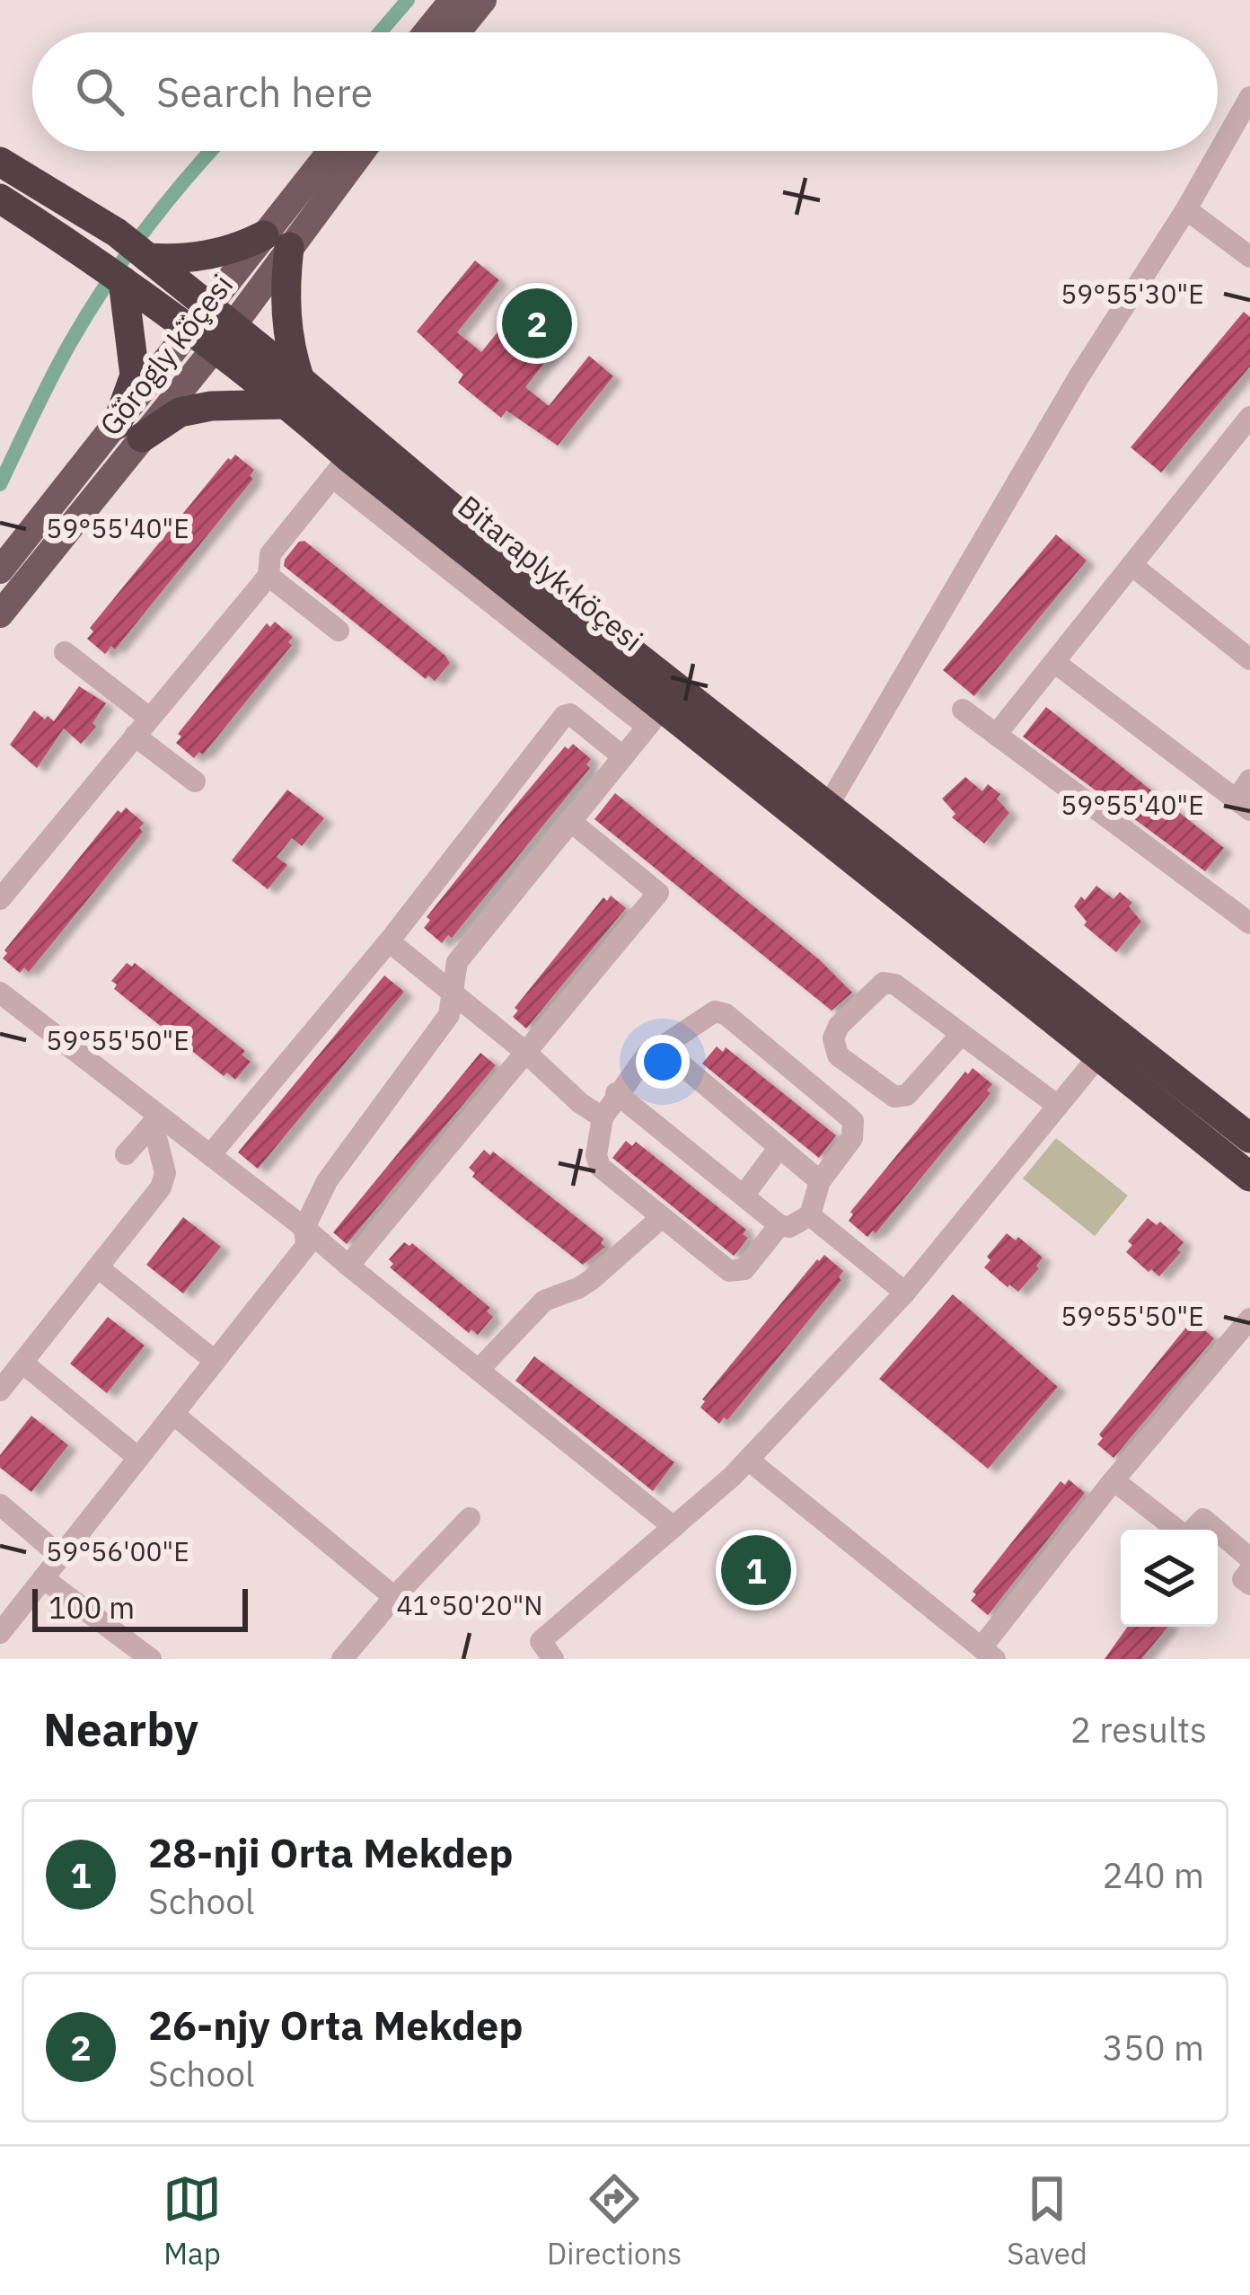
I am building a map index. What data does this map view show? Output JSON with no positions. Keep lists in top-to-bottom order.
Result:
{
  "streets": {
    "highway": ["Bitaraplyk köçesi"],
    "main road": ["Görogly köçesi"]
  },
  "crossings": [
    ["Görogly köçesi", "Bitaraplyk köçesi"]
  ],
  "scale_bar": "100 m",
  "page": {
    "search": "Search here",
    "pins": ["2", "1"],
    "scale": "100 m",
    "heading": ["Nearby", "2 results"],
    "list": [
      {
        "mark": "1",
        "name": "28-nji Orta Mekdep",
        "note": "School",
        "value": "240 m"
      },
      {
        "mark": "2",
        "name": "26-njy Orta Mekdep",
        "note": "School",
        "value": "350 m"
      }
    ],
    "nav": ["Map", "Directions", "Saved"]
  },
  "coordinates": [
    "59°55'30\"E",
    "59°55'40\"E",
    "59°55'50\"E",
    "59°56'00\"E",
    "41°50'20\"N"
  ]
}
